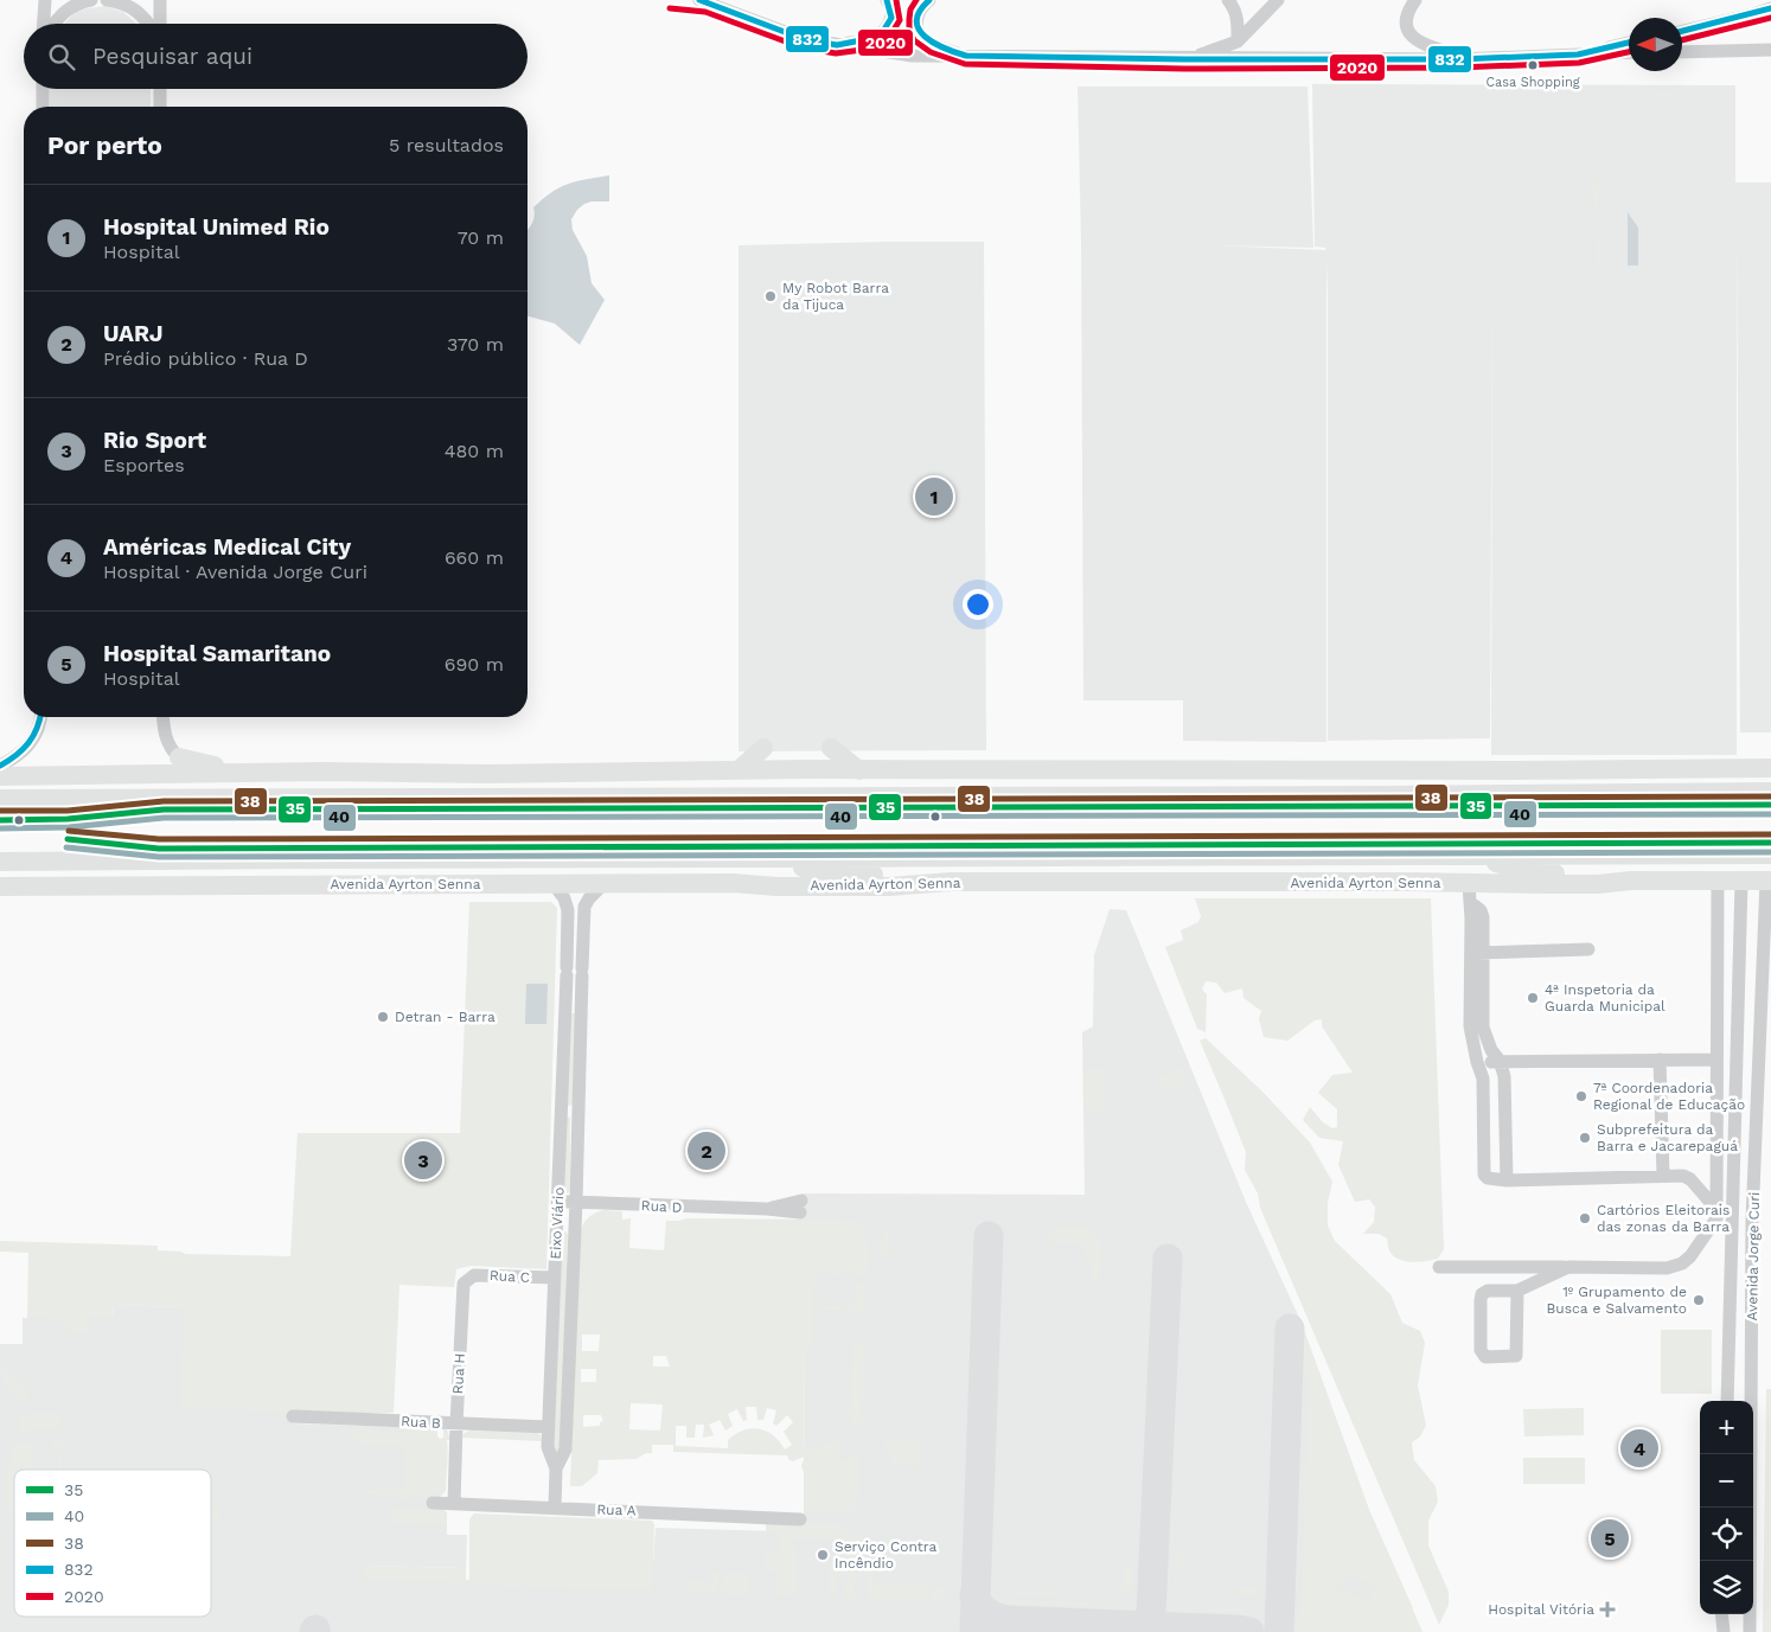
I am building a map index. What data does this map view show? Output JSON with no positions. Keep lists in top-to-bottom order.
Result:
{
  "streets": {
    "highway": ["Avenida Ayrton Senna"],
    "street": [
      "Rua D",
      "Eixo Viário",
      "Avenida Jorge Curi",
      "Rua C",
      "Rua H",
      "Rua B",
      "Rua A"
    ]
  },
  "crossings": [
    ["Avenida Ayrton Senna", "Eixo Viário"],
    ["Avenida Ayrton Senna", "Avenida Jorge Curi"],
    ["Rua D", "Eixo Viário"],
    ["Eixo Viário", "Rua C"],
    ["Eixo Viário", "Rua B"],
    ["Eixo Viário", "Rua A"],
    ["Rua C", "Rua H"],
    ["Rua H", "Rua B"],
    ["Rua H", "Rua A"]
  ],
  "places": {
    "other": [
      "Casa Shopping",
      "My Robot Barra da Tijuca",
      "4ª Inspetoria da Guarda Municipal",
      "Detran - Barra",
      "7ª Coordenadoria Regional de Educação",
      "Subprefeitura da Barra e Jacarepaguá",
      "Cartórios Eleitorais das zonas da Barra",
      "1º Grupamento de Busca e Salvamento",
      "Serviço Contra Incêndio"
    ],
    "health": ["Hospital Vitória"]
  },
  "lines": [
    "transit line 832",
    "transit line 2020",
    "transit line 38",
    "transit line 35",
    "transit line 40"
  ],
  "legend": [
    "35",
    "40",
    "38",
    "832",
    "2020"
  ],
  "north": "left",
  "page": {
    "search": "Pesquisar aqui",
    "heading": ["Por perto", "5 resultados"],
    "list": [
      {
        "mark": "1",
        "name": "Hospital Unimed Rio",
        "note": "Hospital",
        "value": "70 m"
      },
      {
        "mark": "2",
        "name": "UARJ",
        "note": "Prédio público · Rua D",
        "value": "370 m"
      },
      {
        "mark": "3",
        "name": "Rio Sport",
        "note": "Esportes",
        "value": "480 m"
      },
      {
        "mark": "4",
        "name": "Américas Medical City",
        "note": "Hospital · Avenida Jorge Curi",
        "value": "660 m"
      },
      {
        "mark": "5",
        "name": "Hospital Samaritano",
        "note": "Hospital",
        "value": "690 m"
      }
    ],
    "pins": [
      "1",
      "2",
      "3",
      "4",
      "5"
    ],
    "map_buttons": ["+", "−"]
  }
}
